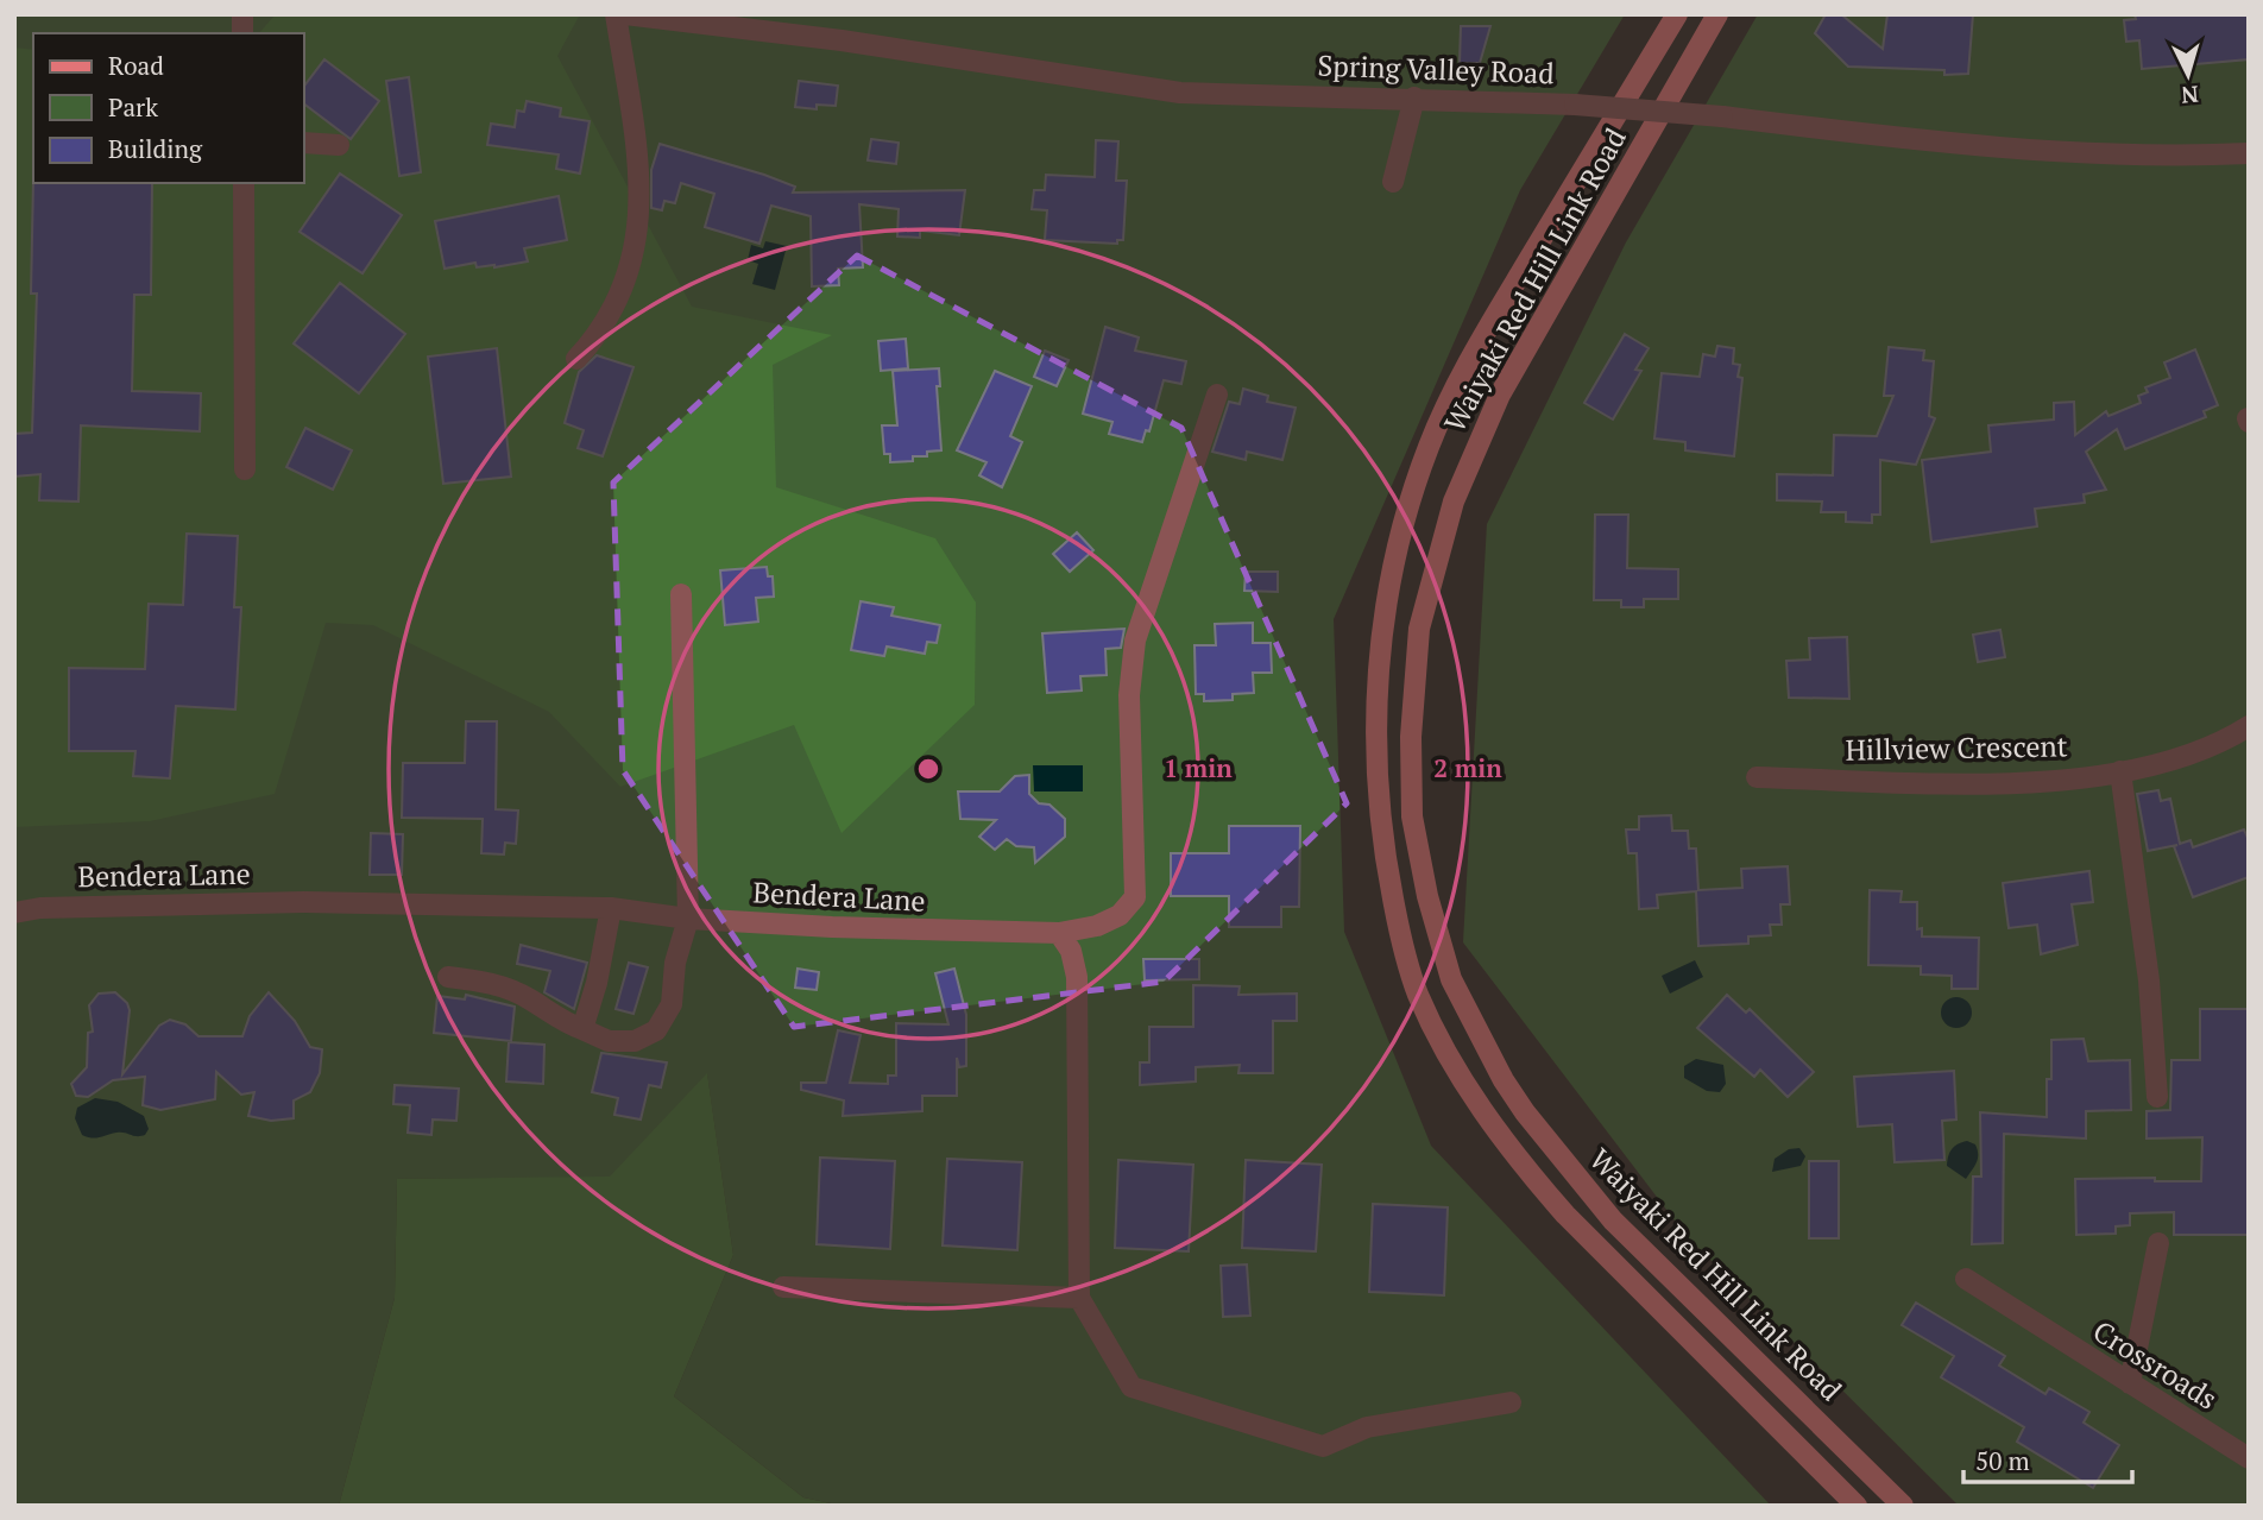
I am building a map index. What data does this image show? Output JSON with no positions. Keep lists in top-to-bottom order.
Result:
{
  "streets": {
    "main road": ["Waiyaki Red Hill Link Road"],
    "street": [
      "Spring Valley Road",
      "Hillview Crescent",
      "Bendera Lane",
      "Crossroads"
    ]
  },
  "legend": ["Road", "Park", "Building"],
  "scale_bar": "50 m",
  "north": "bottom",
  "rings": ["1 min", "2 min"]
}
